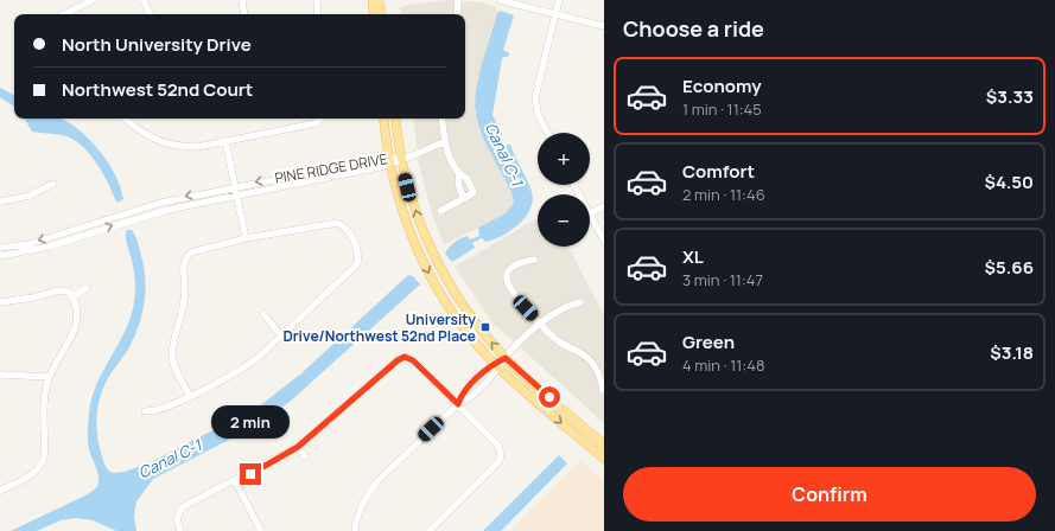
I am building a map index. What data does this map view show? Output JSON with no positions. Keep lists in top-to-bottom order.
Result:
{
  "streets": {
    "street": ["PINE RIDGE DRIVE"]
  },
  "water": ["Canal C-1"],
  "places": {
    "transit": ["University Drive/Northwest 52nd Place"]
  },
  "page": {
    "heading": "Choose a ride",
    "banner": ["North University Drive", "Northwest 52nd Court"],
    "list": [
      {
        "name": "Economy",
        "note": "1 min · 11:45",
        "value": "$3.33"
      },
      {
        "name": "Comfort",
        "note": "2 min · 11:46",
        "value": "$4.50"
      },
      {
        "name": "XL",
        "note": "3 min · 11:47",
        "value": "$5.66"
      },
      {
        "name": "Green",
        "note": "4 min · 11:48",
        "value": "$3.18"
      }
    ],
    "map_buttons": ["+", "−"],
    "bubble": "2 min",
    "buttons": "Confirm"
  }
}
